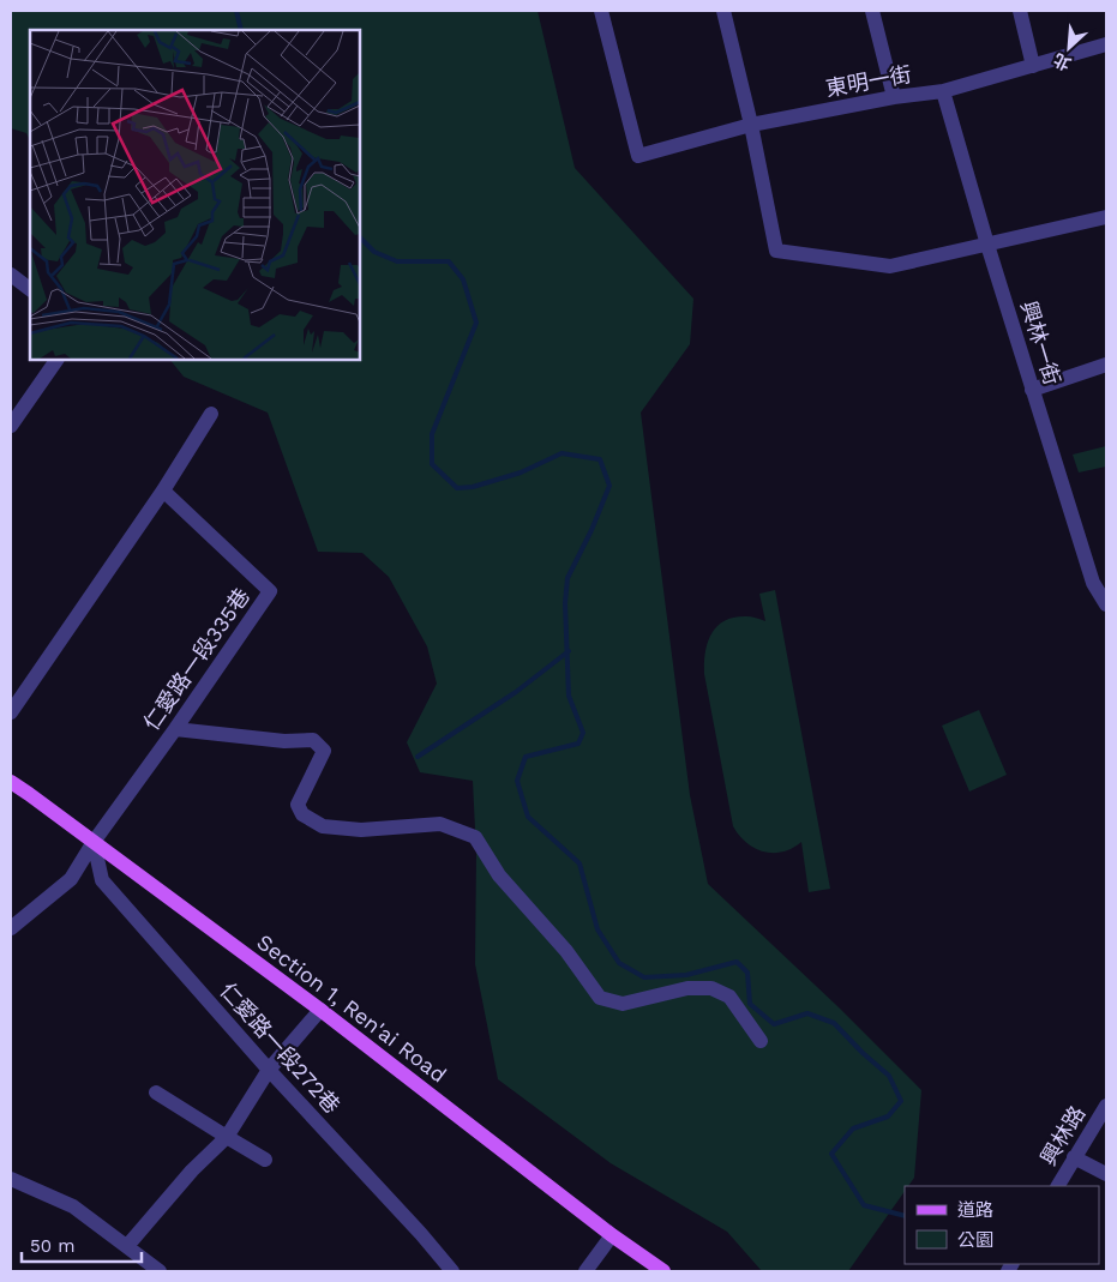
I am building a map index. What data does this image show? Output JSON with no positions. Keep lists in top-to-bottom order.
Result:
{
  "streets": {
    "main road": ["Section 1, Ren'ai Road"],
    "street": [
      "東明一街",
      "興林一街",
      "仁愛路一段335巷",
      "仁愛路一段272巷",
      "興林路"
    ]
  },
  "crossings": [
    ["東明一街", "興林一街"],
    ["仁愛路一段335巷", "Section 1, Ren'ai Road"],
    ["仁愛路一段335巷", "仁愛路一段272巷"],
    ["Section 1, Ren'ai Road", "仁愛路一段272巷"]
  ],
  "legend": ["道路", "公園"],
  "scale_bar": "50 m",
  "north": "bottom left"
}
